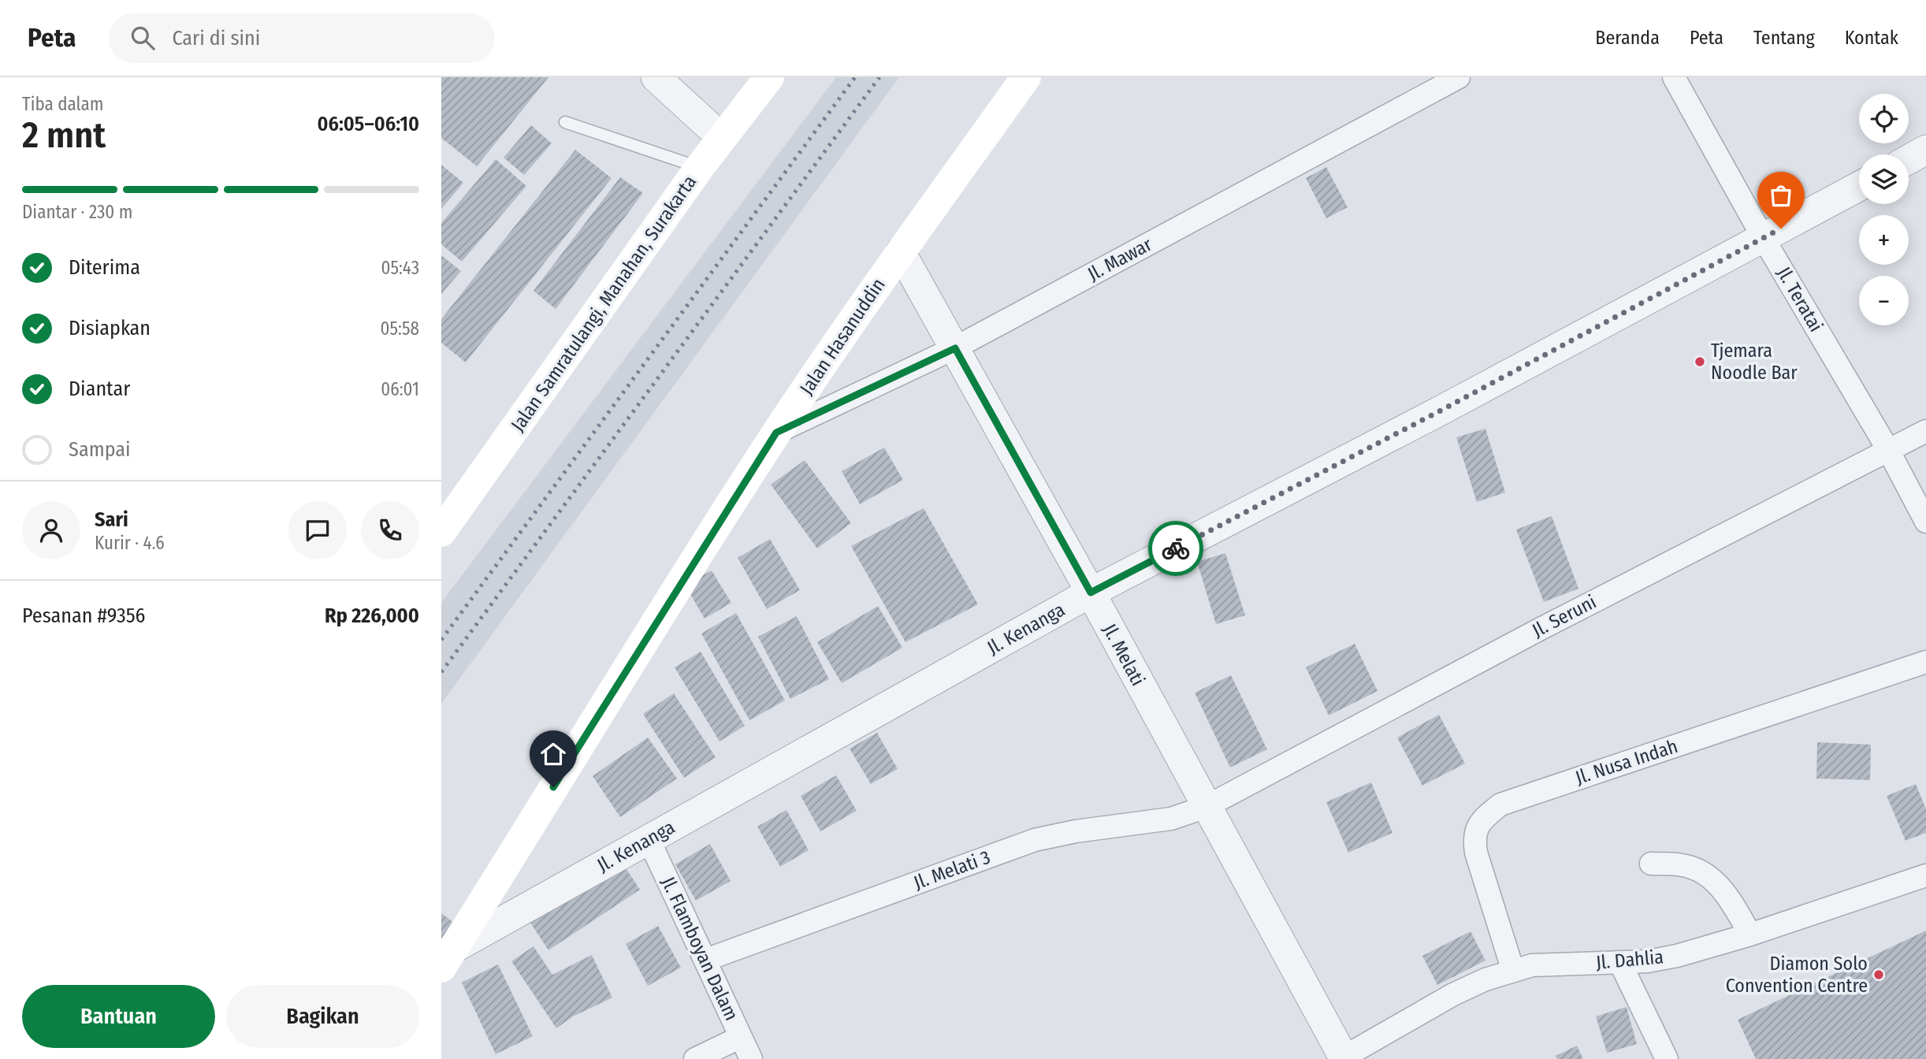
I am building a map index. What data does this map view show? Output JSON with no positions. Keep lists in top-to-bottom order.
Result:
{
  "streets": {
    "main road": ["Jalan Samratulangi, Manahan, Surakarta", "Jalan Hasanuddin"],
    "street": [
      "Jl. Mawar",
      "Jl. Teratai",
      "Jl. Seruni",
      "Jl. Kenanga",
      "Jl. Melati",
      "Jl. Nusa Indah",
      "Jl. Melati 3",
      "Jl. Flamboyan Dalam",
      "Jl. Dahlia"
    ]
  },
  "crossings": [
    ["Jl. Mawar", "Jalan Hasanuddin"],
    ["Jl. Mawar", "Jl. Melati"],
    ["Jl. Teratai", "Jl. Seruni"],
    ["Jl. Teratai", "Jl. Kenanga"],
    ["Jalan Hasanuddin", "Jl. Kenanga"],
    ["Jalan Hasanuddin", "Jl. Melati"],
    ["Jl. Seruni", "Jl. Melati"],
    ["Jl. Seruni", "Jl. Melati 3"],
    ["Jl. Kenanga", "Jl. Melati"],
    ["Jl. Kenanga", "Jl. Flamboyan Dalam"],
    ["Jl. Melati", "Jl. Melati 3"],
    ["Jl. Melati", "Jl. Dahlia"],
    ["Jl. Nusa Indah", "Jl. Dahlia"],
    ["Jl. Melati 3", "Jl. Flamboyan Dalam"]
  ],
  "places": ["Tjemara Noodle Bar", "Diamon Solo Convention Centre"],
  "page": {
    "header": "Peta",
    "search": "Cari di sini",
    "nav": [
      "Beranda",
      "Peta",
      "Tentang",
      "Kontak"
    ],
    "heading": ["2 mnt", "Tiba dalam", "06:05–06:10"],
    "panel": [
      "Sari",
      "Kurir · 4.6",
      "Pesanan #9356",
      "Rp 226,000"
    ],
    "map_buttons": ["+", "−"],
    "bar": "Diantar · 230 m",
    "list": [
      ["Diterima", "05:43"],
      ["Disiapkan", "05:58"],
      ["Diantar", "06:01"],
      "Sampai"
    ],
    "buttons": ["Bantuan", "Bagikan"]
  }
}
